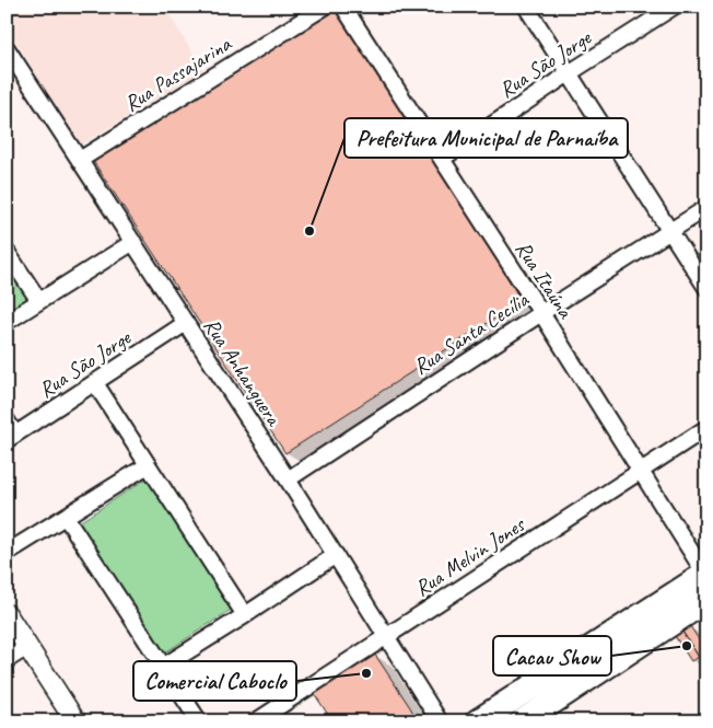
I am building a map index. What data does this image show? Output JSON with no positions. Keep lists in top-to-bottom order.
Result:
{
  "streets": {
    "street": [
      "Rua São Jorge",
      "Rua Passajarina",
      "Rua Itaúna",
      "Rua Santa Cecília",
      "Rua Anhanguera",
      "Rua Melvin Jones"
    ]
  },
  "crossings": [
    ["Rua São Jorge", "Rua Itaúna"],
    ["Rua São Jorge", "Rua Anhanguera"],
    ["Rua Passajarina", "Rua Anhanguera"],
    ["Rua Itaúna", "Rua Santa Cecília"],
    ["Rua Itaúna", "Rua Melvin Jones"],
    ["Rua Santa Cecília", "Rua Anhanguera"],
    ["Rua Anhanguera", "Rua Melvin Jones"]
  ],
  "places": ["Prefeitura Municipal de Parnaíba", "Cacau Show", "Comercial Caboclo"]
}
